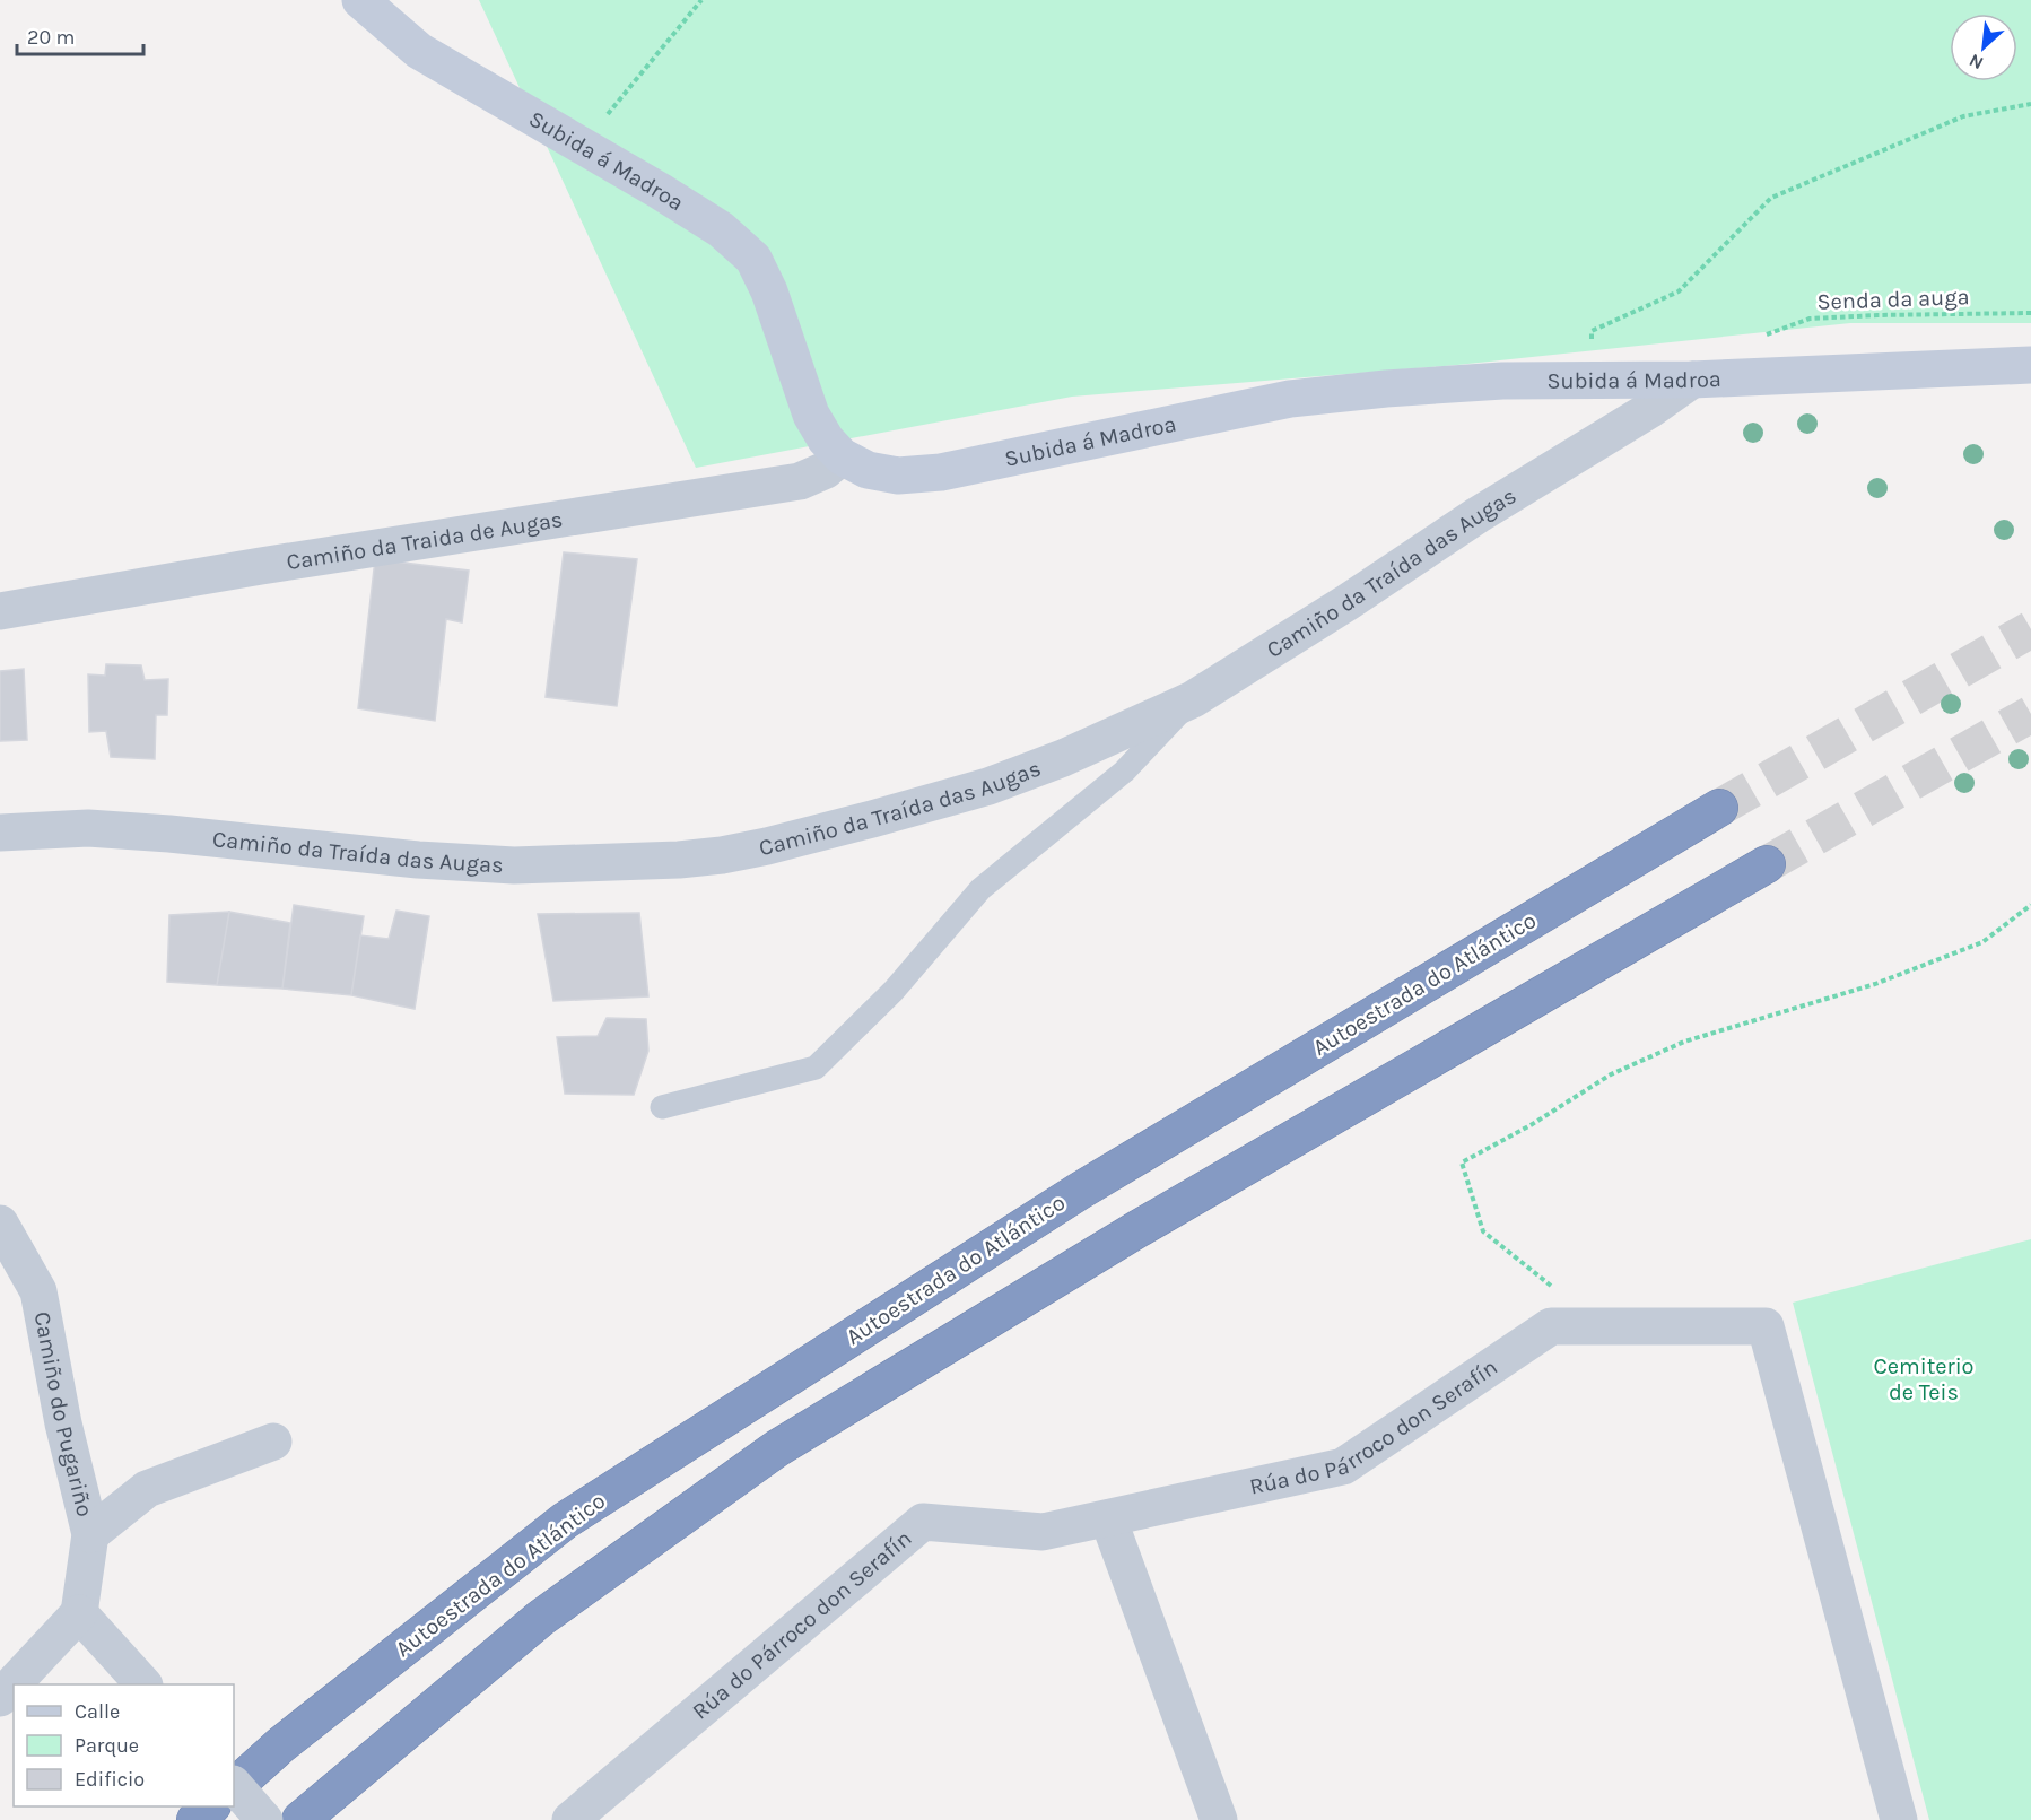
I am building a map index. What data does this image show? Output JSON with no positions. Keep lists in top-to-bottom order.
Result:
{
  "streets": {
    "highway": ["Autoestrada do Atlántico"],
    "street": [
      "Subida á Madroa",
      "Camiño da Traida de Augas",
      "Camiño da Traída das Augas",
      "Camiño do Pugariño",
      "Rúa do Párroco don Serafín"
    ],
    "path": ["Senda da auga"]
  },
  "crossings": [
    ["Subida á Madroa", "Camiño da Traida de Augas"],
    ["Subida á Madroa", "Camiño da Traída das Augas"]
  ],
  "parks": ["Cemiterio de Teis"],
  "legend": ["Calle", "Parque", "Edificio"],
  "scale_bar": "20 m",
  "north": "bottom left"
}
